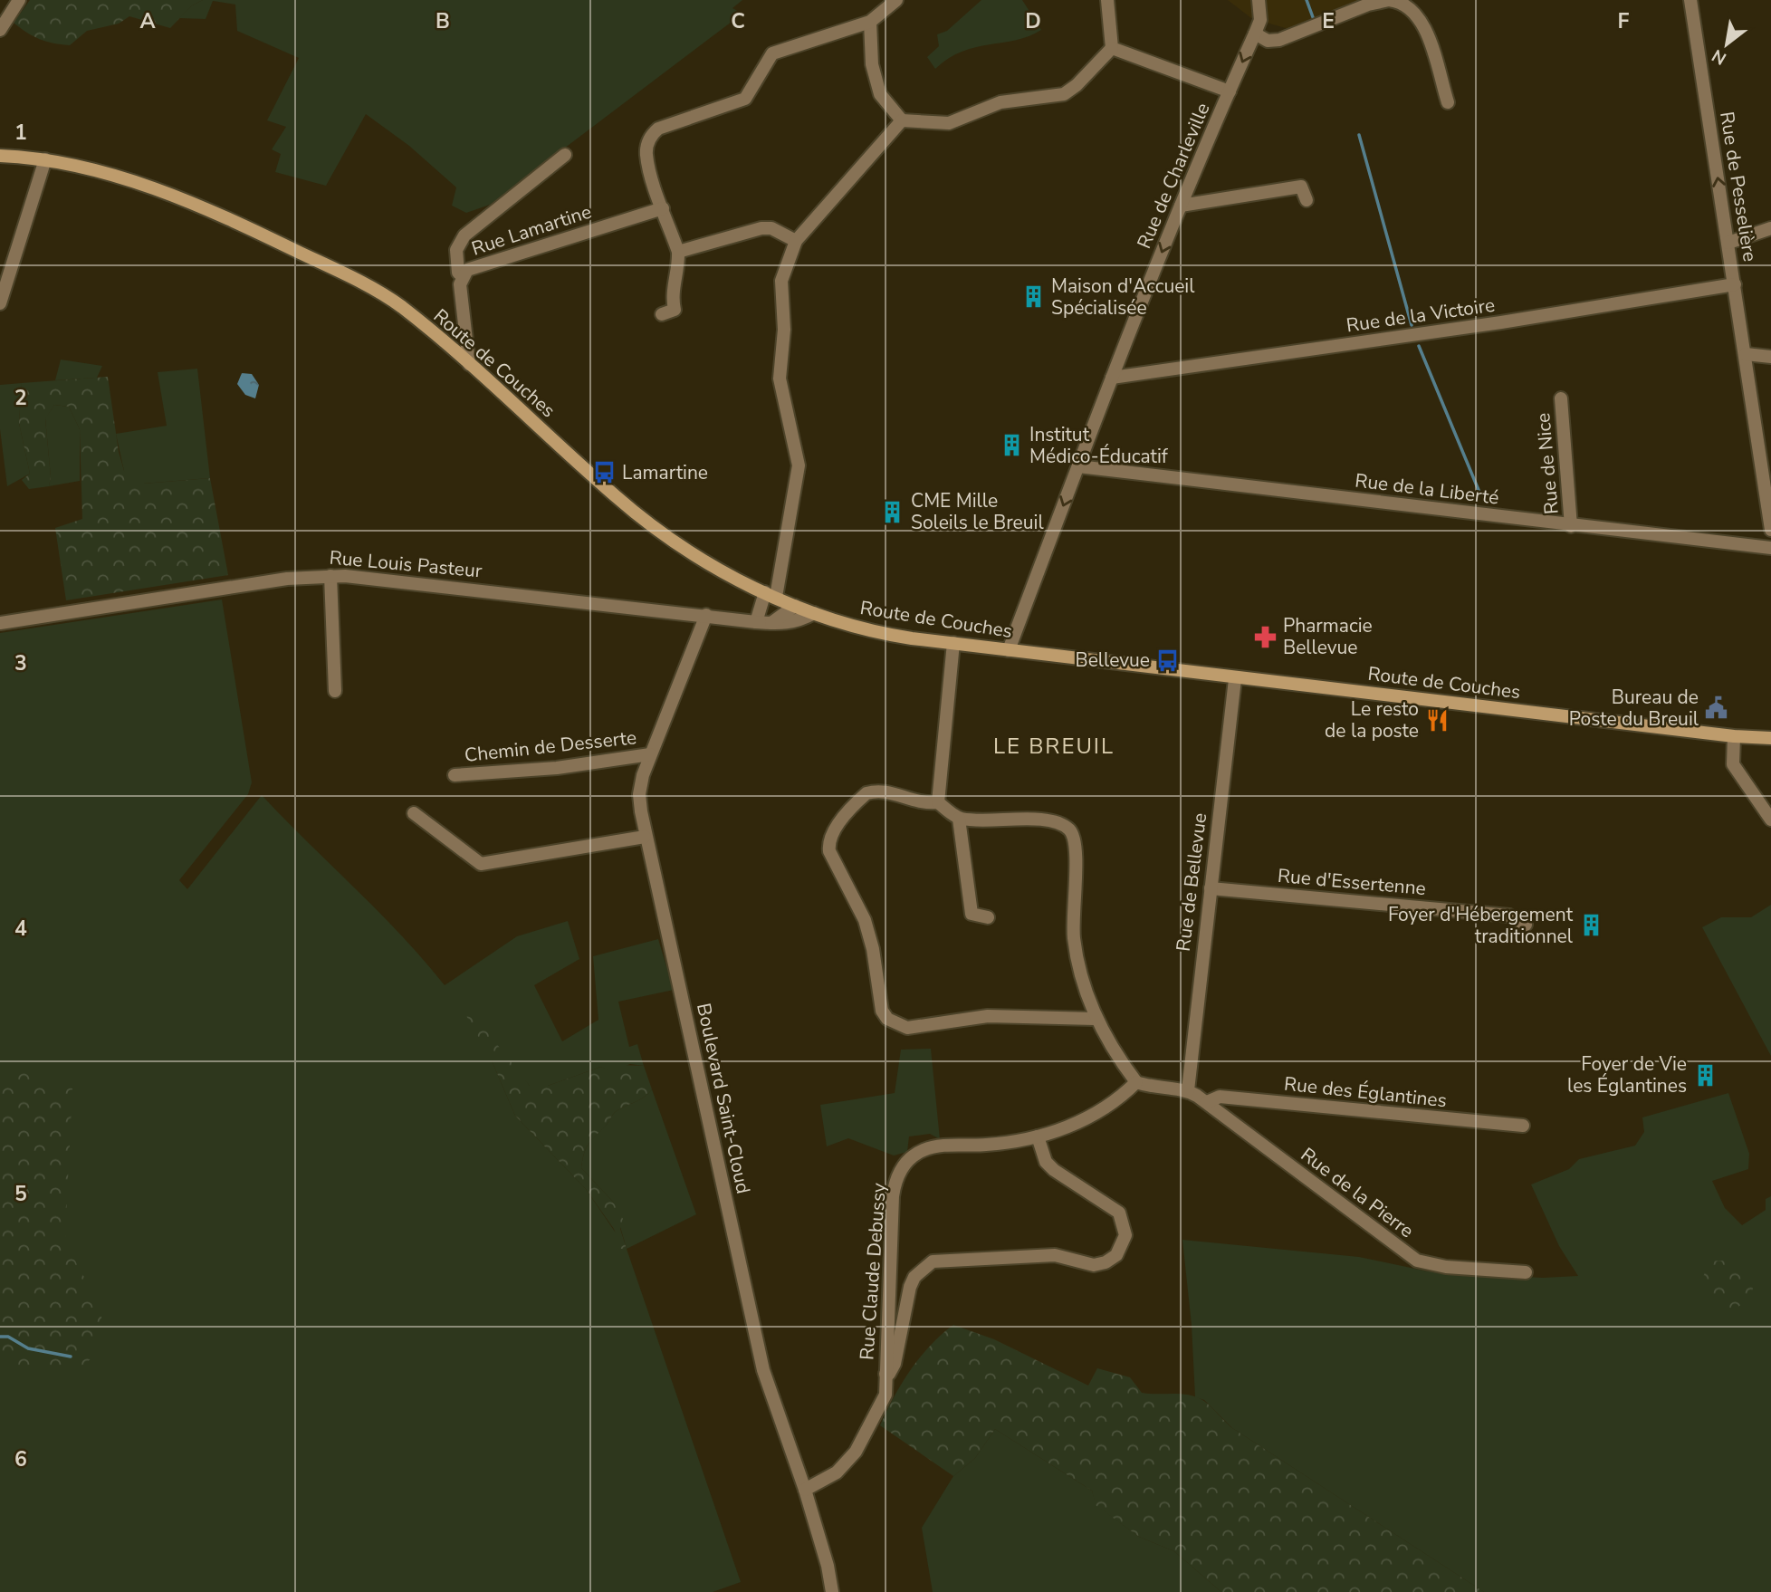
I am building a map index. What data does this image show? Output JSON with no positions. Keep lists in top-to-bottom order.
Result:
{
  "streets": {
    "main road": ["Route de Couches"],
    "street": [
      "Rue de Charleville",
      "Rue de Pesselière",
      "Rue Lamartine",
      "Rue de la Victoire",
      "Rue de Nice",
      "Rue de la Liberté",
      "Rue Louis Pasteur",
      "Chemin de Desserte",
      "Rue de Bellevue",
      "Rue d'Essertenne",
      "Rue des Églantines",
      "Boulevard Saint-Cloud",
      "Rue de la Pierre",
      "Rue Claude Debussy"
    ]
  },
  "crossings": [
    ["Rue de Charleville", "Rue de la Victoire"],
    ["Rue de Charleville", "Route de Couches"],
    ["Rue de Charleville", "Rue de la Liberté"],
    ["Rue de Pesselière", "Rue de la Victoire"],
    ["Rue Lamartine", "Route de Couches"],
    ["Route de Couches", "Rue Louis Pasteur"],
    ["Route de Couches", "Rue de Bellevue"],
    ["Rue de Nice", "Rue de la Liberté"],
    ["Rue Louis Pasteur", "Boulevard Saint-Cloud"],
    ["Chemin de Desserte", "Boulevard Saint-Cloud"],
    ["Rue de Bellevue", "Rue d'Essertenne"],
    ["Rue de Bellevue", "Rue de la Pierre"],
    ["Rue des Églantines", "Rue de la Pierre"],
    ["Boulevard Saint-Cloud", "Rue Claude Debussy"]
  ],
  "one_way": ["Rue de Charleville", "Rue de Pesselière"],
  "districts": ["LE BREUIL"],
  "places": {
    "building": [
      "Maison d'Accueil Spécialisée",
      "Institut Médico-Éducatif",
      "CME Mille Soleils le Breuil",
      "Foyer d'Hébergement traditionnel",
      "Foyer de Vie les Églantines"
    ],
    "bus stop": ["Lamartine", "Bellevue"],
    "pharmacy": ["Pharmacie Bellevue"],
    "public building": ["Bureau de Poste du Breuil"],
    "restaurant": ["Le resto de la poste"]
  },
  "north": "bottom left",
  "grid": {
    "columns": [
      "A",
      "B",
      "C",
      "D",
      "E",
      "F"
    ],
    "rows": [
      "1",
      "2",
      "3",
      "4",
      "5",
      "6"
    ]
  }
}
